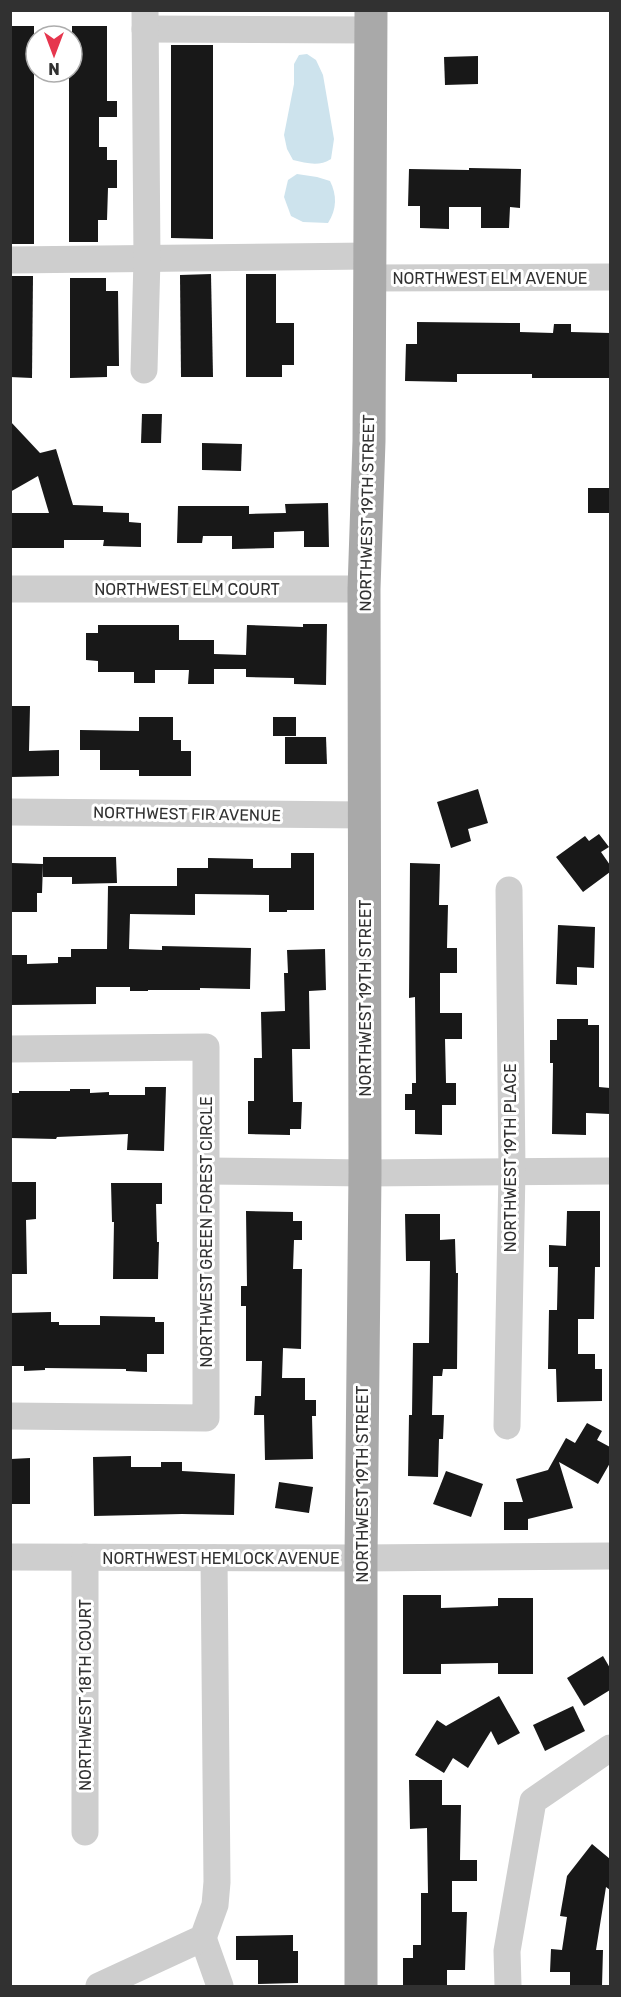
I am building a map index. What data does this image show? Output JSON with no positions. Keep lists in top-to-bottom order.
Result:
{
  "streets": {
    "main road": ["NORTHWEST 19TH STREET"],
    "street": [
      "NORTHWEST ELM AVENUE",
      "NORTHWEST ELM COURT",
      "NORTHWEST FIR AVENUE",
      "NORTHWEST 19TH PLACE",
      "NORTHWEST GREEN FOREST CIRCLE",
      "NORTHWEST HEMLOCK AVENUE",
      "NORTHWEST 18TH COURT"
    ]
  },
  "crossings": [
    ["NORTHWEST ELM AVENUE", "NORTHWEST 19TH STREET"],
    ["NORTHWEST 19TH STREET", "NORTHWEST ELM COURT"],
    ["NORTHWEST 19TH STREET", "NORTHWEST FIR AVENUE"],
    ["NORTHWEST 19TH STREET", "NORTHWEST HEMLOCK AVENUE"],
    ["NORTHWEST HEMLOCK AVENUE", "NORTHWEST 18TH COURT"]
  ],
  "north": "bottom"
}
